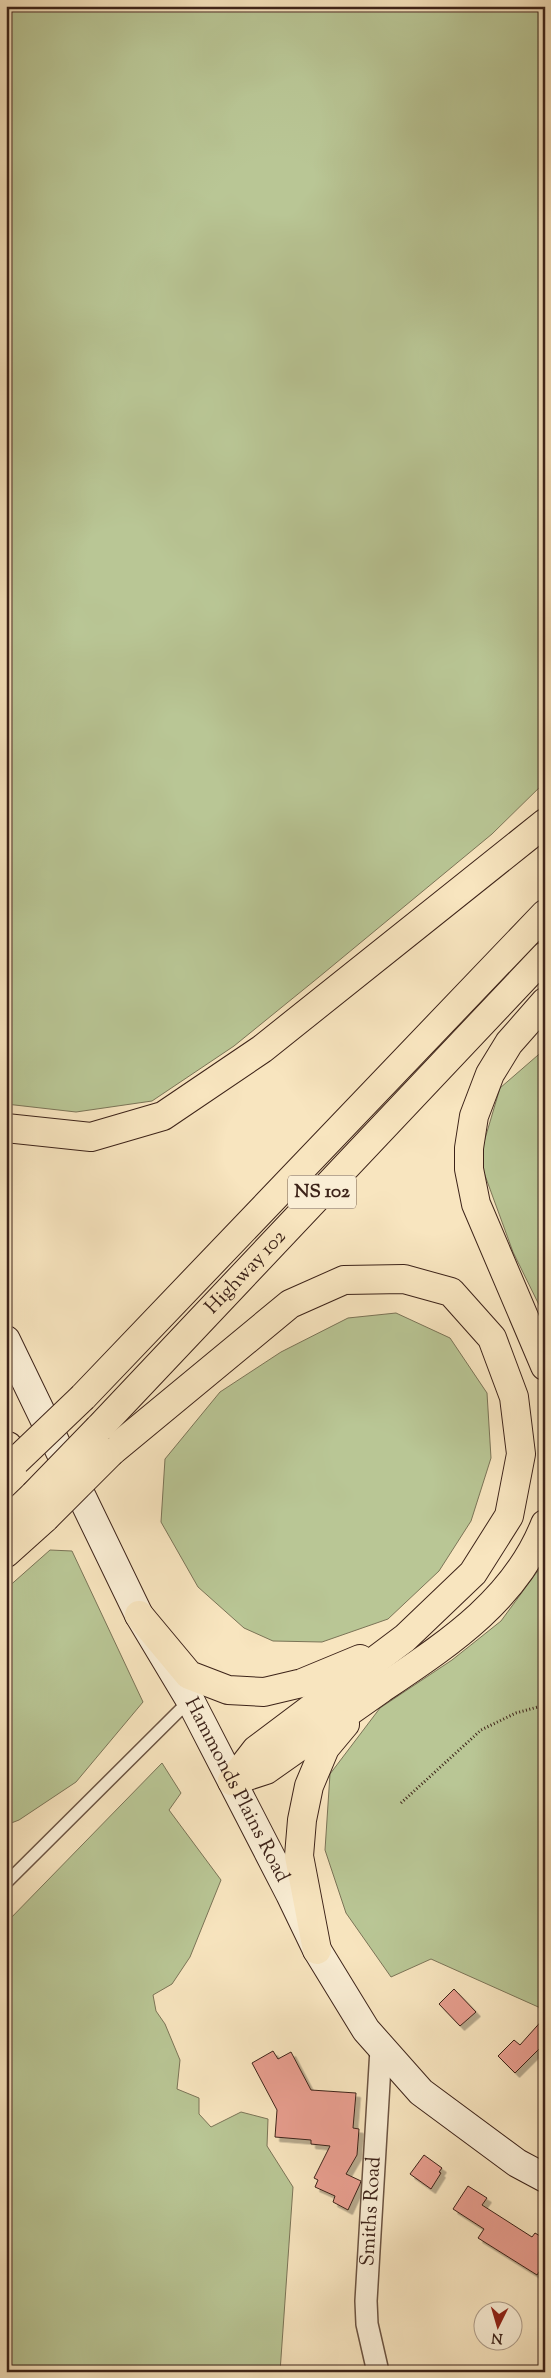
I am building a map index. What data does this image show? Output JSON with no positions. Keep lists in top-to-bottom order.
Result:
{
  "streets": {
    "highway": ["NS 102", "Highway 102"],
    "main road": ["Hammonds Plains Road"],
    "street": ["Smiths Road"]
  },
  "crossings": [
    ["Hammonds Plains Road", "Smiths Road"]
  ],
  "north": "bottom"
}
